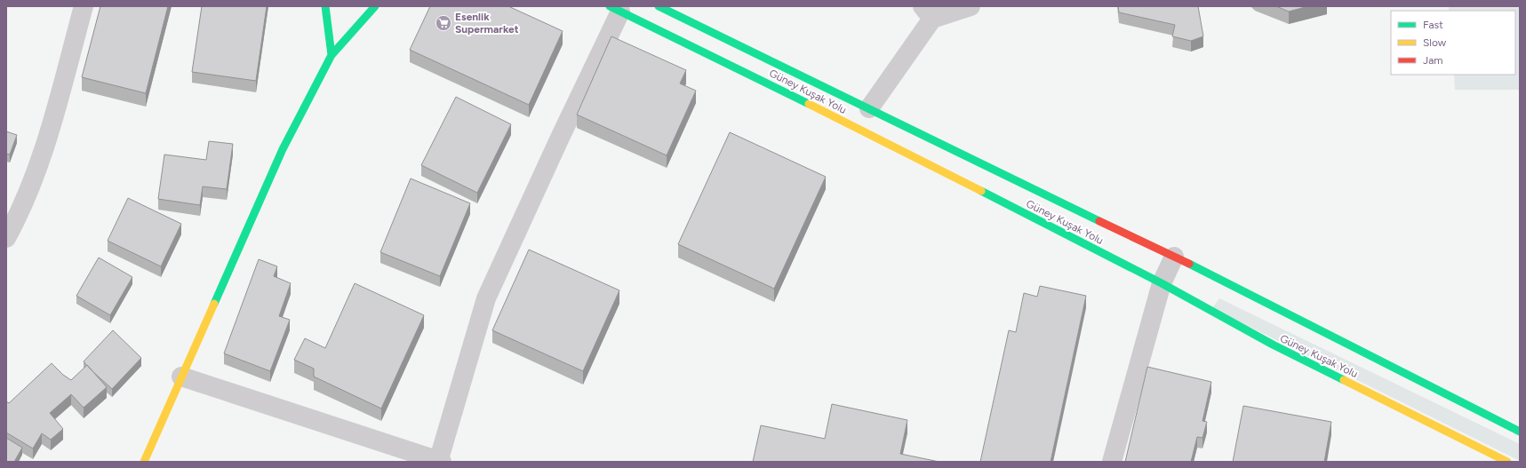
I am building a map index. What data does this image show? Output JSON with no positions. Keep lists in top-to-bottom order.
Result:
{
  "streets": {
    "main road": ["Güney Kuşak Yolu"]
  },
  "places": {
    "supermarket": ["Esenlik Supermarket"]
  },
  "legend": ["Fast", "Slow", "Jam"]
}
